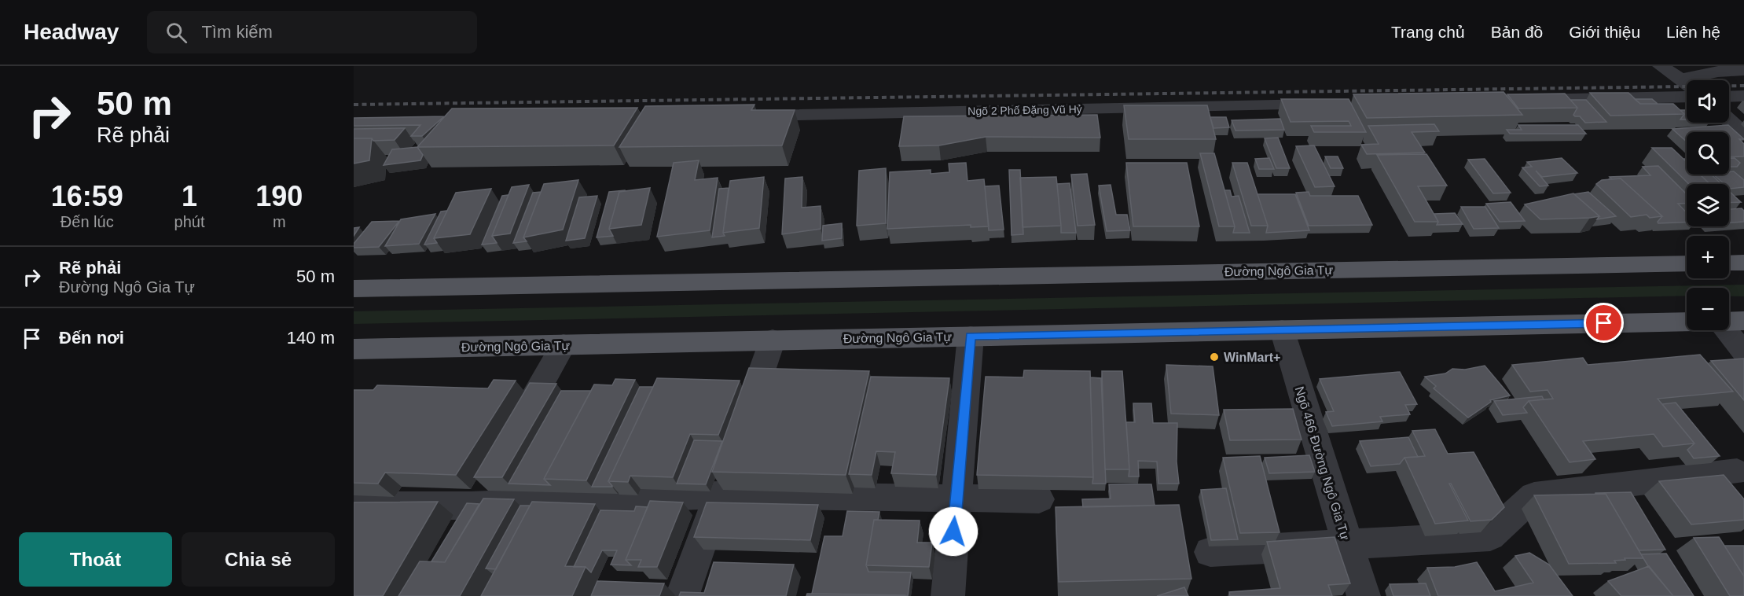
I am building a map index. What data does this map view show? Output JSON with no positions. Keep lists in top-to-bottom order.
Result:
{
  "streets": {
    "main road": ["Đường Ngô Gia Tự"],
    "street": ["Ngõ 2 Phố Đặng Vũ Hỷ", "Ngõ 466 Đường Ngô Gia Tự"]
  },
  "crossings": [
    ["Đường Ngô Gia Tự", "Ngõ 466 Đường Ngô Gia Tự"]
  ],
  "places": ["WinMart+"],
  "page": {
    "header": "Headway",
    "search": "Tìm kiếm",
    "nav": [
      "Trang chủ",
      "Bản đồ",
      "Giới thiệu",
      "Liên hệ"
    ],
    "turn": ["50 m", "Rẽ phải"],
    "map_buttons": ["+", "−"],
    "eta": [
      "16:59",
      "Đến lúc",
      "1",
      "phút",
      "190",
      "m"
    ],
    "list": [
      {
        "name": "Rẽ phải",
        "note": "Đường Ngô Gia Tự",
        "value": "50 m"
      },
      {
        "name": "Đến nơi",
        "value": "140 m"
      }
    ],
    "buttons": ["Thoát", "Chia sẻ"]
  }
}
